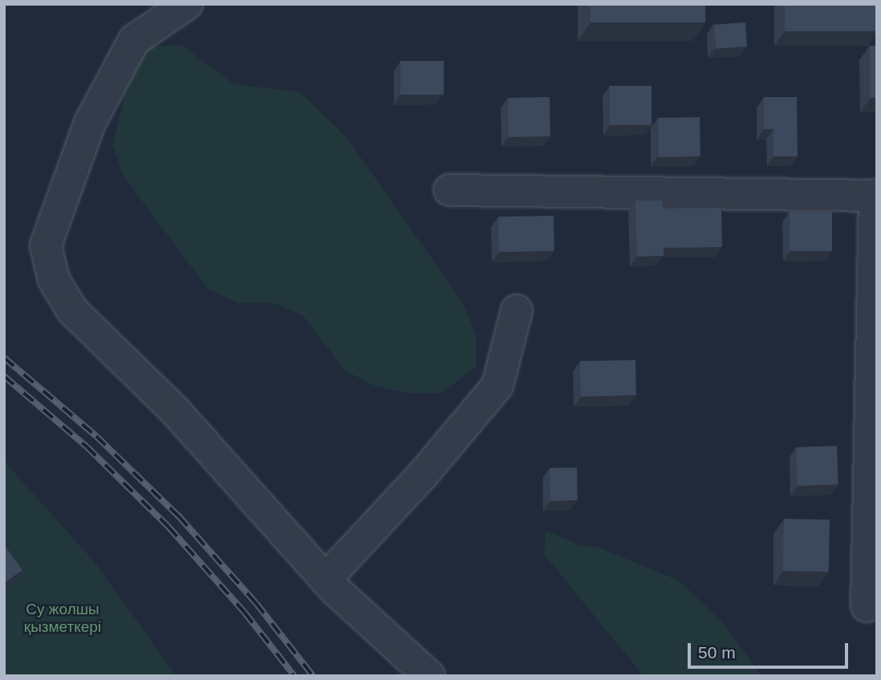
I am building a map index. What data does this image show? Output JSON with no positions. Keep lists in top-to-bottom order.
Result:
{
  "parks": ["Су жолшы қызметкері"],
  "scale_bar": "50 m"
}
